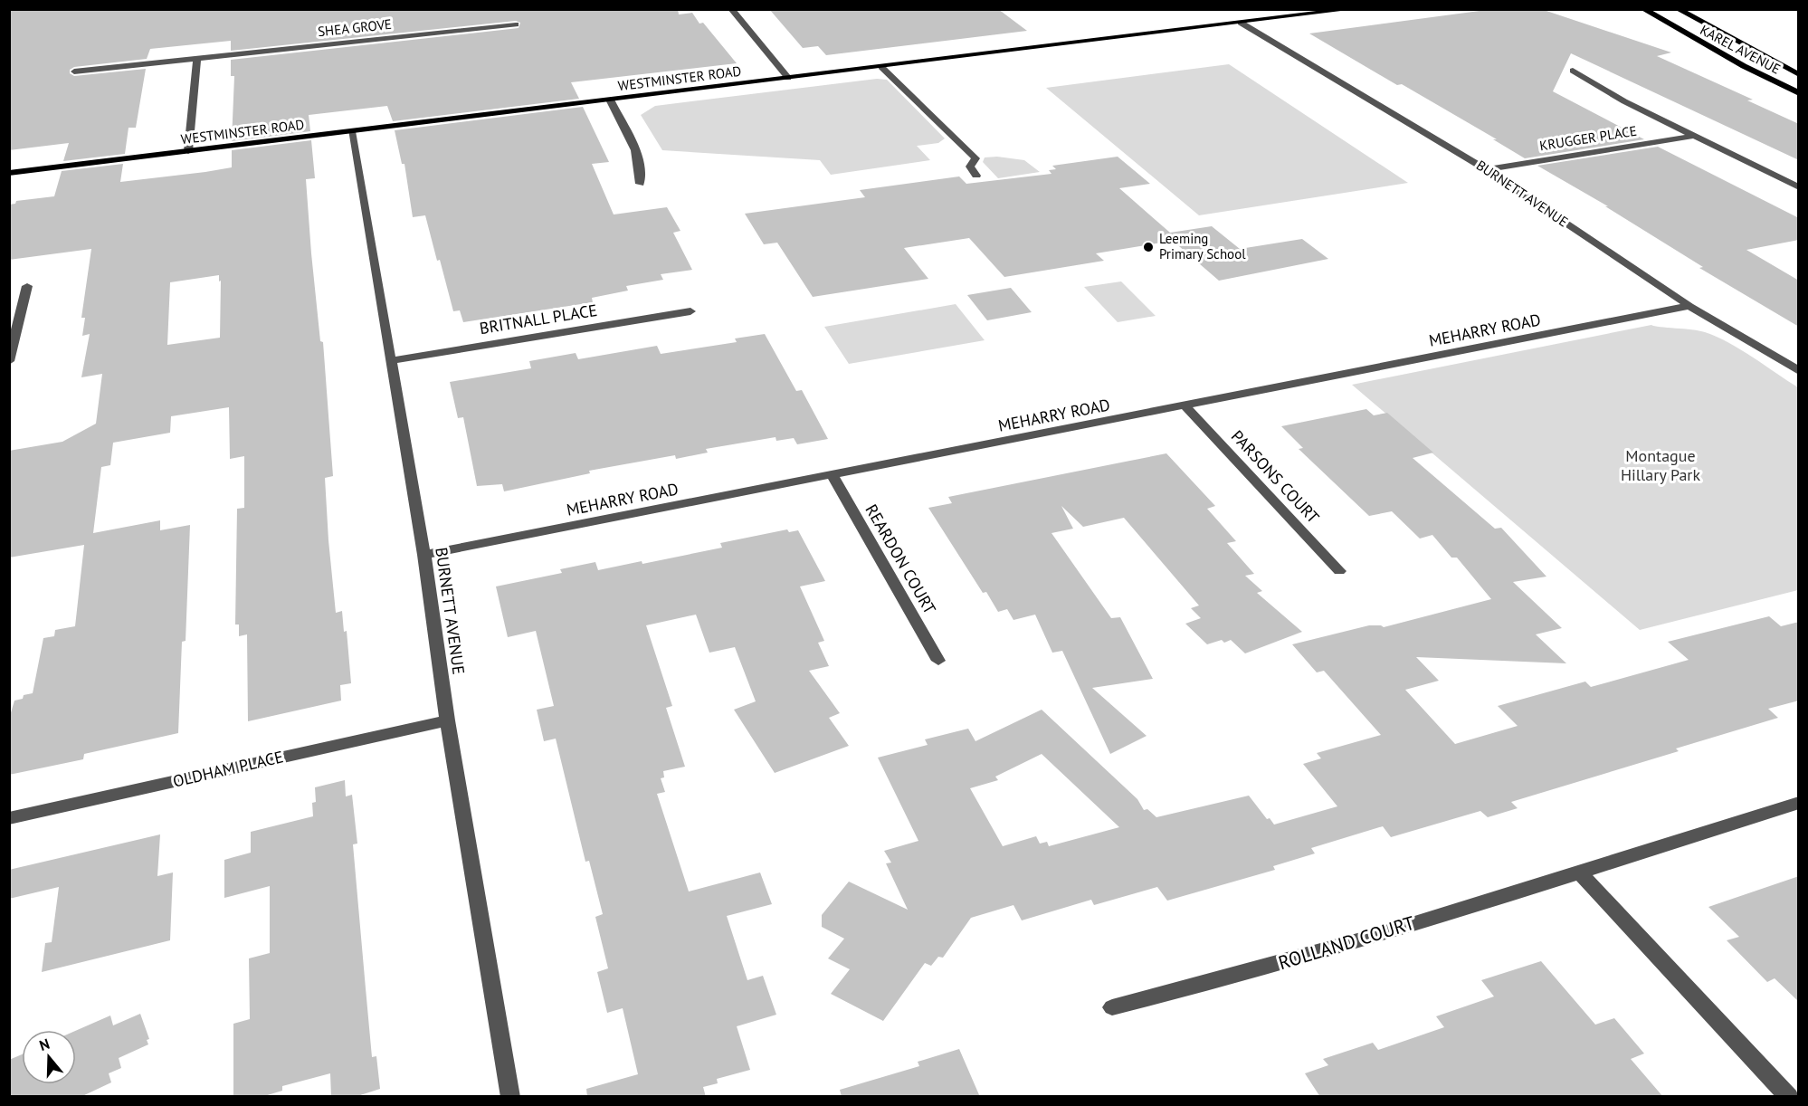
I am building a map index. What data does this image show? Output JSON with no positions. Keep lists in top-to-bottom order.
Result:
{
  "streets": {
    "main road": ["KAREL AVENUE", "WESTMINSTER ROAD"],
    "street": [
      "SHEA GROVE",
      "KRUGGER PLACE",
      "BURNETT AVENUE",
      "BRITNALL PLACE",
      "MEHARRY ROAD",
      "PARSONS COURT",
      "REARDON COURT",
      "OLDHAM PLACE",
      "ROLLAND COURT"
    ]
  },
  "crossings": [
    ["WESTMINSTER ROAD", "BURNETT AVENUE"],
    ["KRUGGER PLACE", "BURNETT AVENUE"],
    ["BURNETT AVENUE", "BRITNALL PLACE"],
    ["BURNETT AVENUE", "MEHARRY ROAD"],
    ["BURNETT AVENUE", "OLDHAM PLACE"],
    ["MEHARRY ROAD", "PARSONS COURT"],
    ["MEHARRY ROAD", "REARDON COURT"]
  ],
  "parks": ["Montague Hillary Park"],
  "places": ["Leeming Primary School"],
  "north": "top"
}
